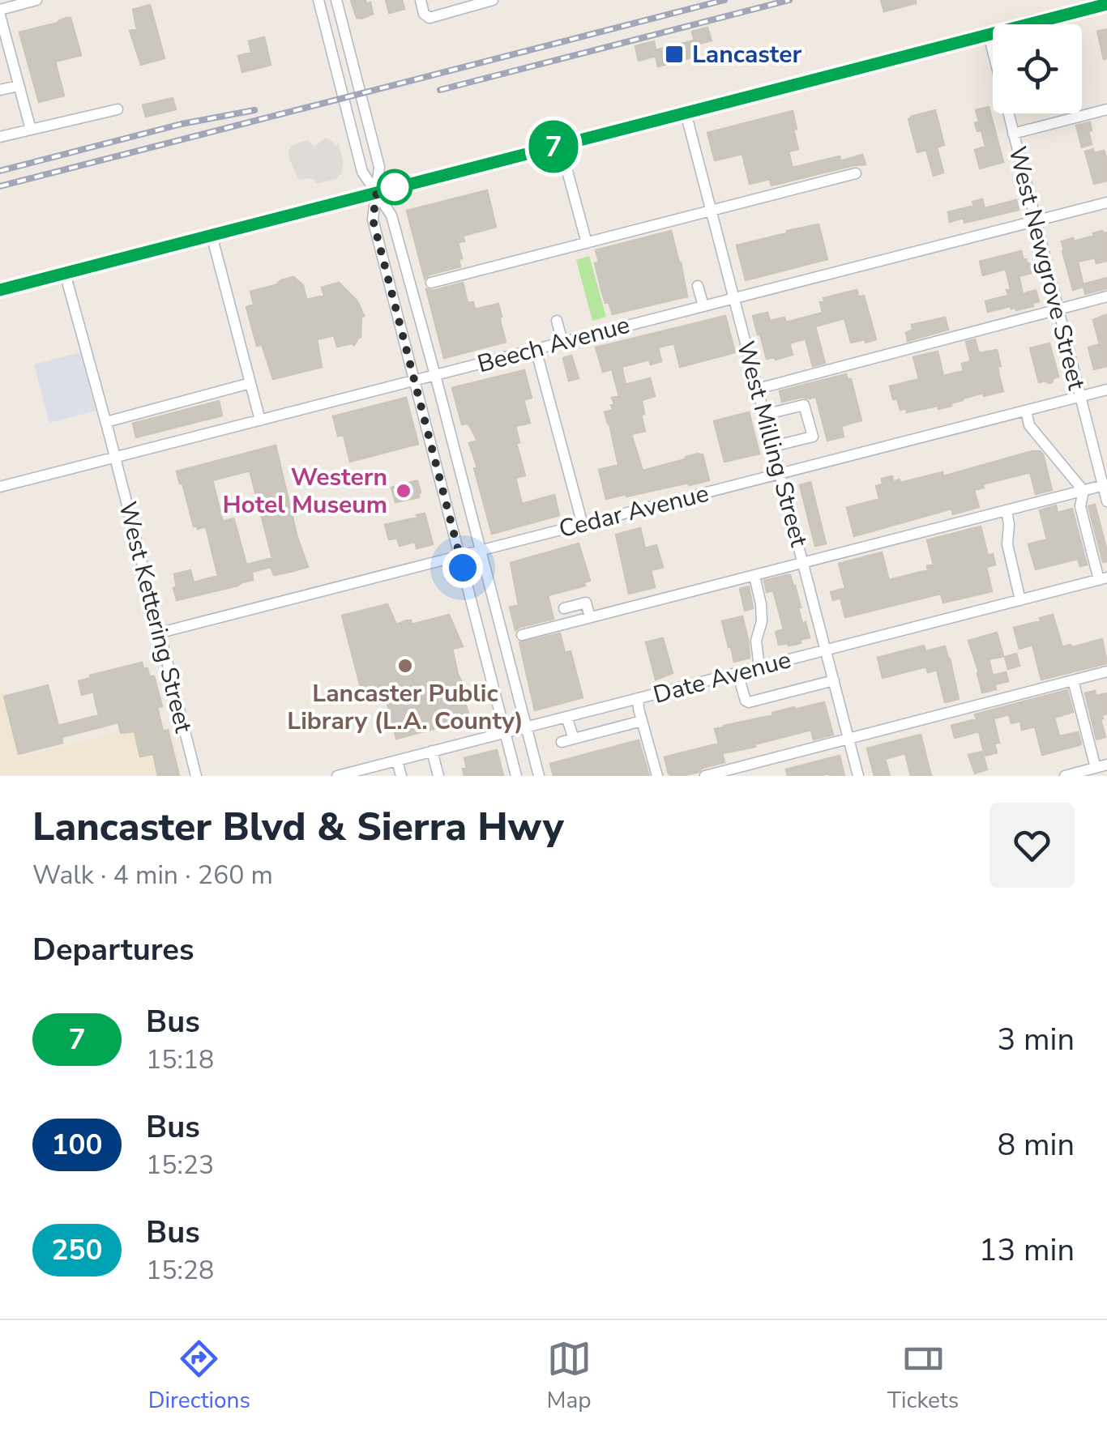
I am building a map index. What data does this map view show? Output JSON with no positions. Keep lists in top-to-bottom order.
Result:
{
  "streets": {
    "street": [
      "West Newgrove Street",
      "Beech Avenue",
      "West Milling Street",
      "Cedar Avenue",
      "West Kettering Street",
      "Date Avenue"
    ]
  },
  "crossings": [
    ["West Newgrove Street", "Beech Avenue"],
    ["West Newgrove Street", "Cedar Avenue"],
    ["Beech Avenue", "West Milling Street"],
    ["Beech Avenue", "West Kettering Street"],
    ["West Milling Street", "Cedar Avenue"],
    ["West Milling Street", "Date Avenue"],
    ["Cedar Avenue", "West Kettering Street"]
  ],
  "places": {
    "transit": ["Lancaster"],
    "other": ["Western Hotel Museum", "Lancaster Public Library (L.A. County)"]
  },
  "lines": ["bus line 7"],
  "page": {
    "on_map": "7",
    "heading": [
      ["Lancaster Blvd & Sierra Hwy", "Walk · 4 min · 260 m"],
      "Departures"
    ],
    "list": [
      {
        "mark": "7",
        "name": "Bus",
        "note": "15:18",
        "value": "3 min"
      },
      {
        "mark": "100",
        "name": "Bus",
        "note": "15:23",
        "value": "8 min"
      },
      {
        "mark": "250",
        "name": "Bus",
        "note": "15:28",
        "value": "13 min"
      }
    ],
    "tabs": ["Directions", "Map", "Tickets"]
  }
}
